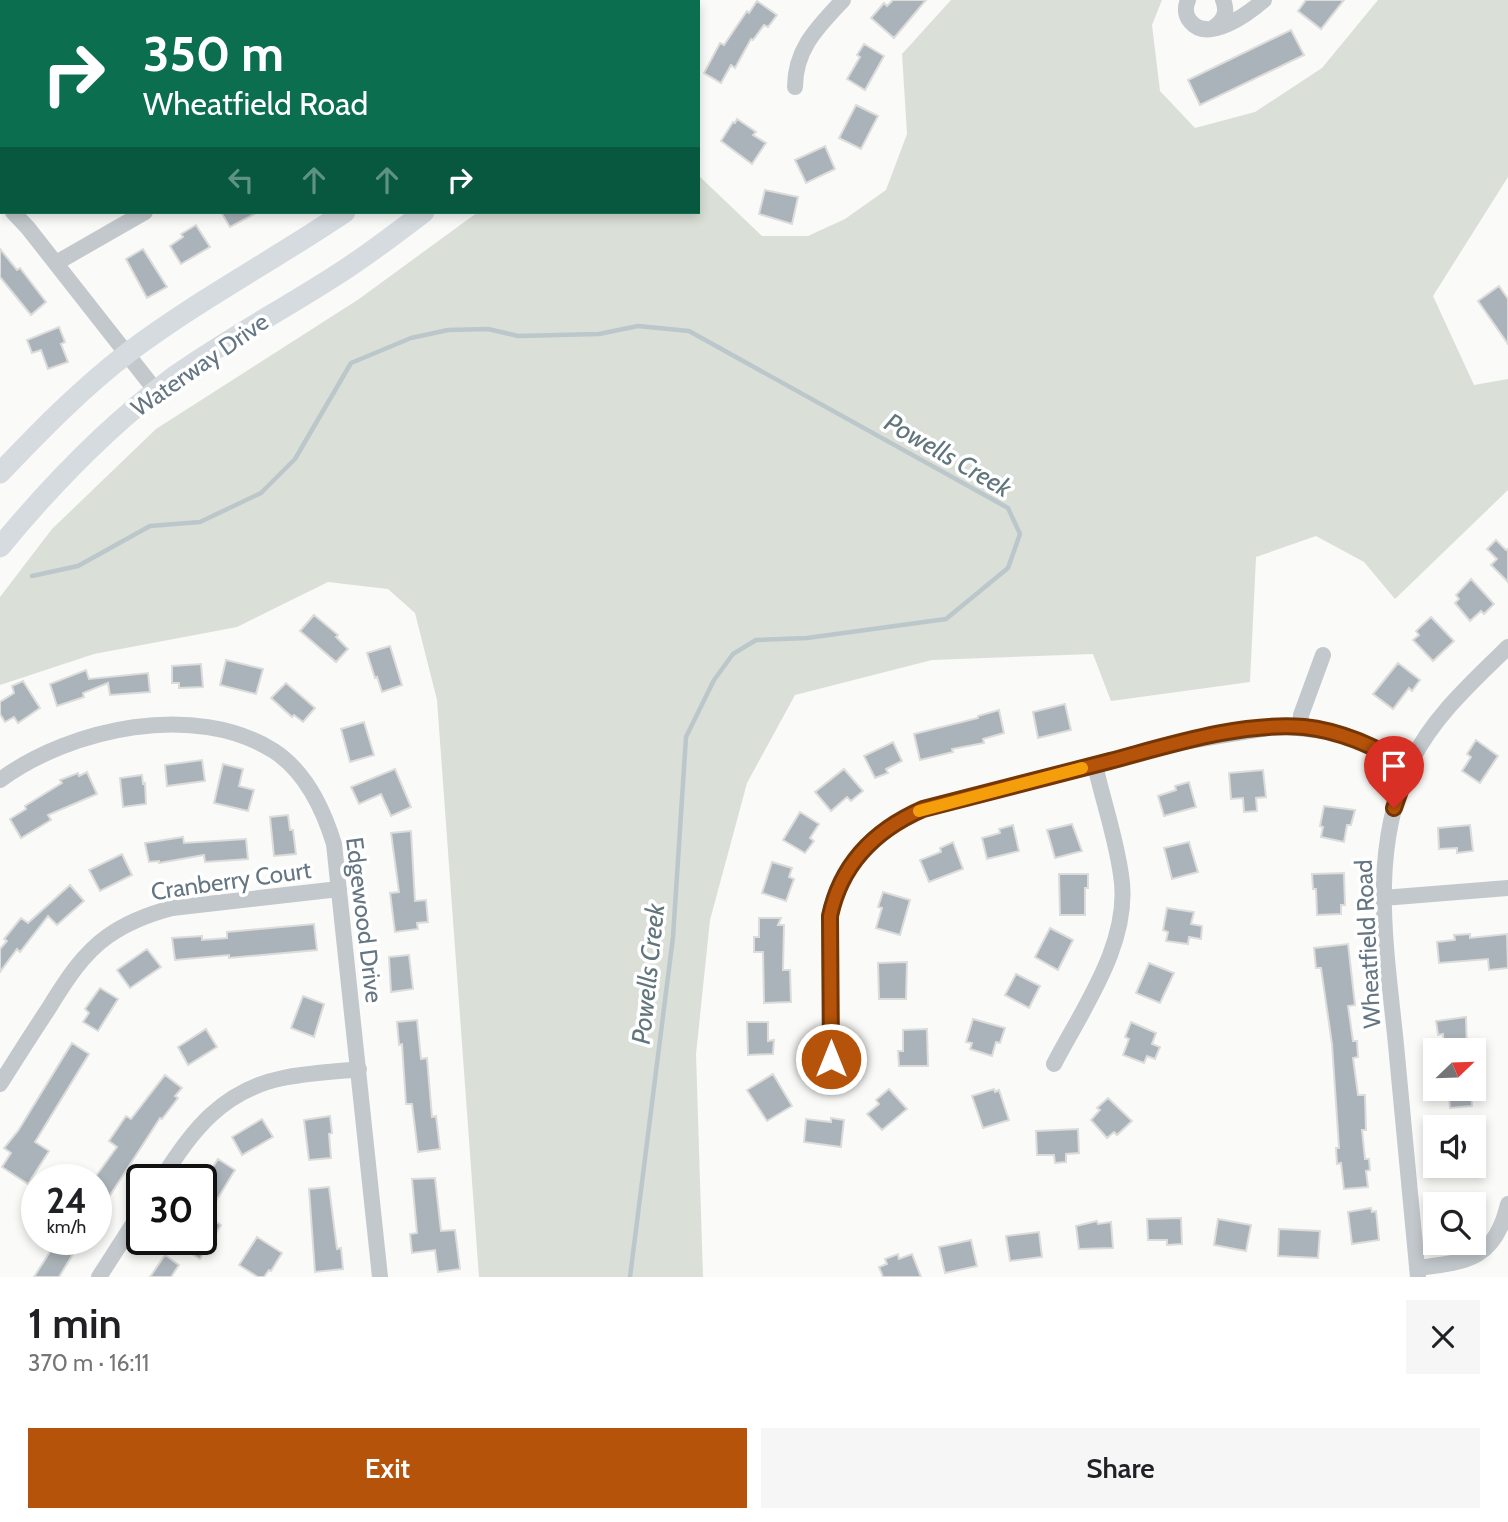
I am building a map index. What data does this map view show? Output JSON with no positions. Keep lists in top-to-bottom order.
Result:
{
  "streets": {
    "main road": ["Waterway Drive"],
    "street": ["Cranberry Court", "Edgewood Drive", "Wheatfield Road"]
  },
  "crossings": [
    ["Cranberry Court", "Edgewood Drive"]
  ],
  "water": ["Powells Creek"],
  "north": "top right",
  "page": {
    "turn": ["350 m", "Wheatfield Road"],
    "speed": "24 km/h",
    "limit": "30",
    "heading": ["1 min", "370 m · 16:11"],
    "buttons": ["Exit", "Share"]
  }
}
